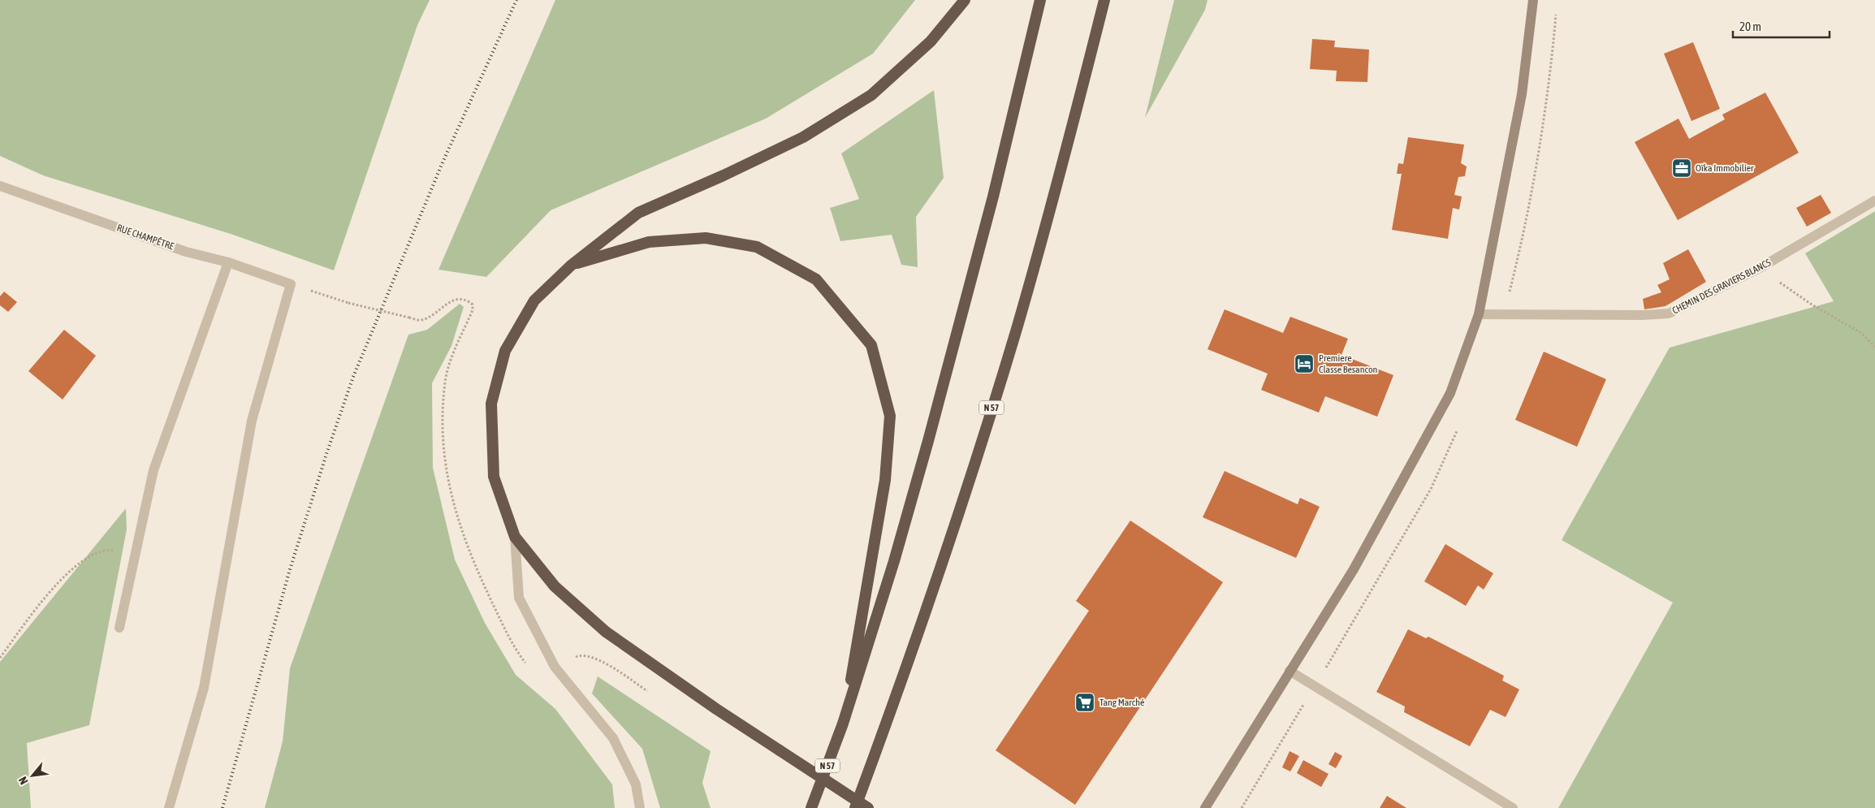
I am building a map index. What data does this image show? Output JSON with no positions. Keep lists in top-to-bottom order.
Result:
{
  "streets": {
    "highway": ["N 57"],
    "street": ["RUE CHAMPÊTRE", "CHEMIN DES GRAVIERS BLANCS"]
  },
  "places": {
    "office": ["Oïka Immobilier"],
    "hotel": ["Premiere Classe Besancon"],
    "supermarket": ["Tang Marché"]
  },
  "scale_bar": "20 m",
  "north": "bottom left"
}
